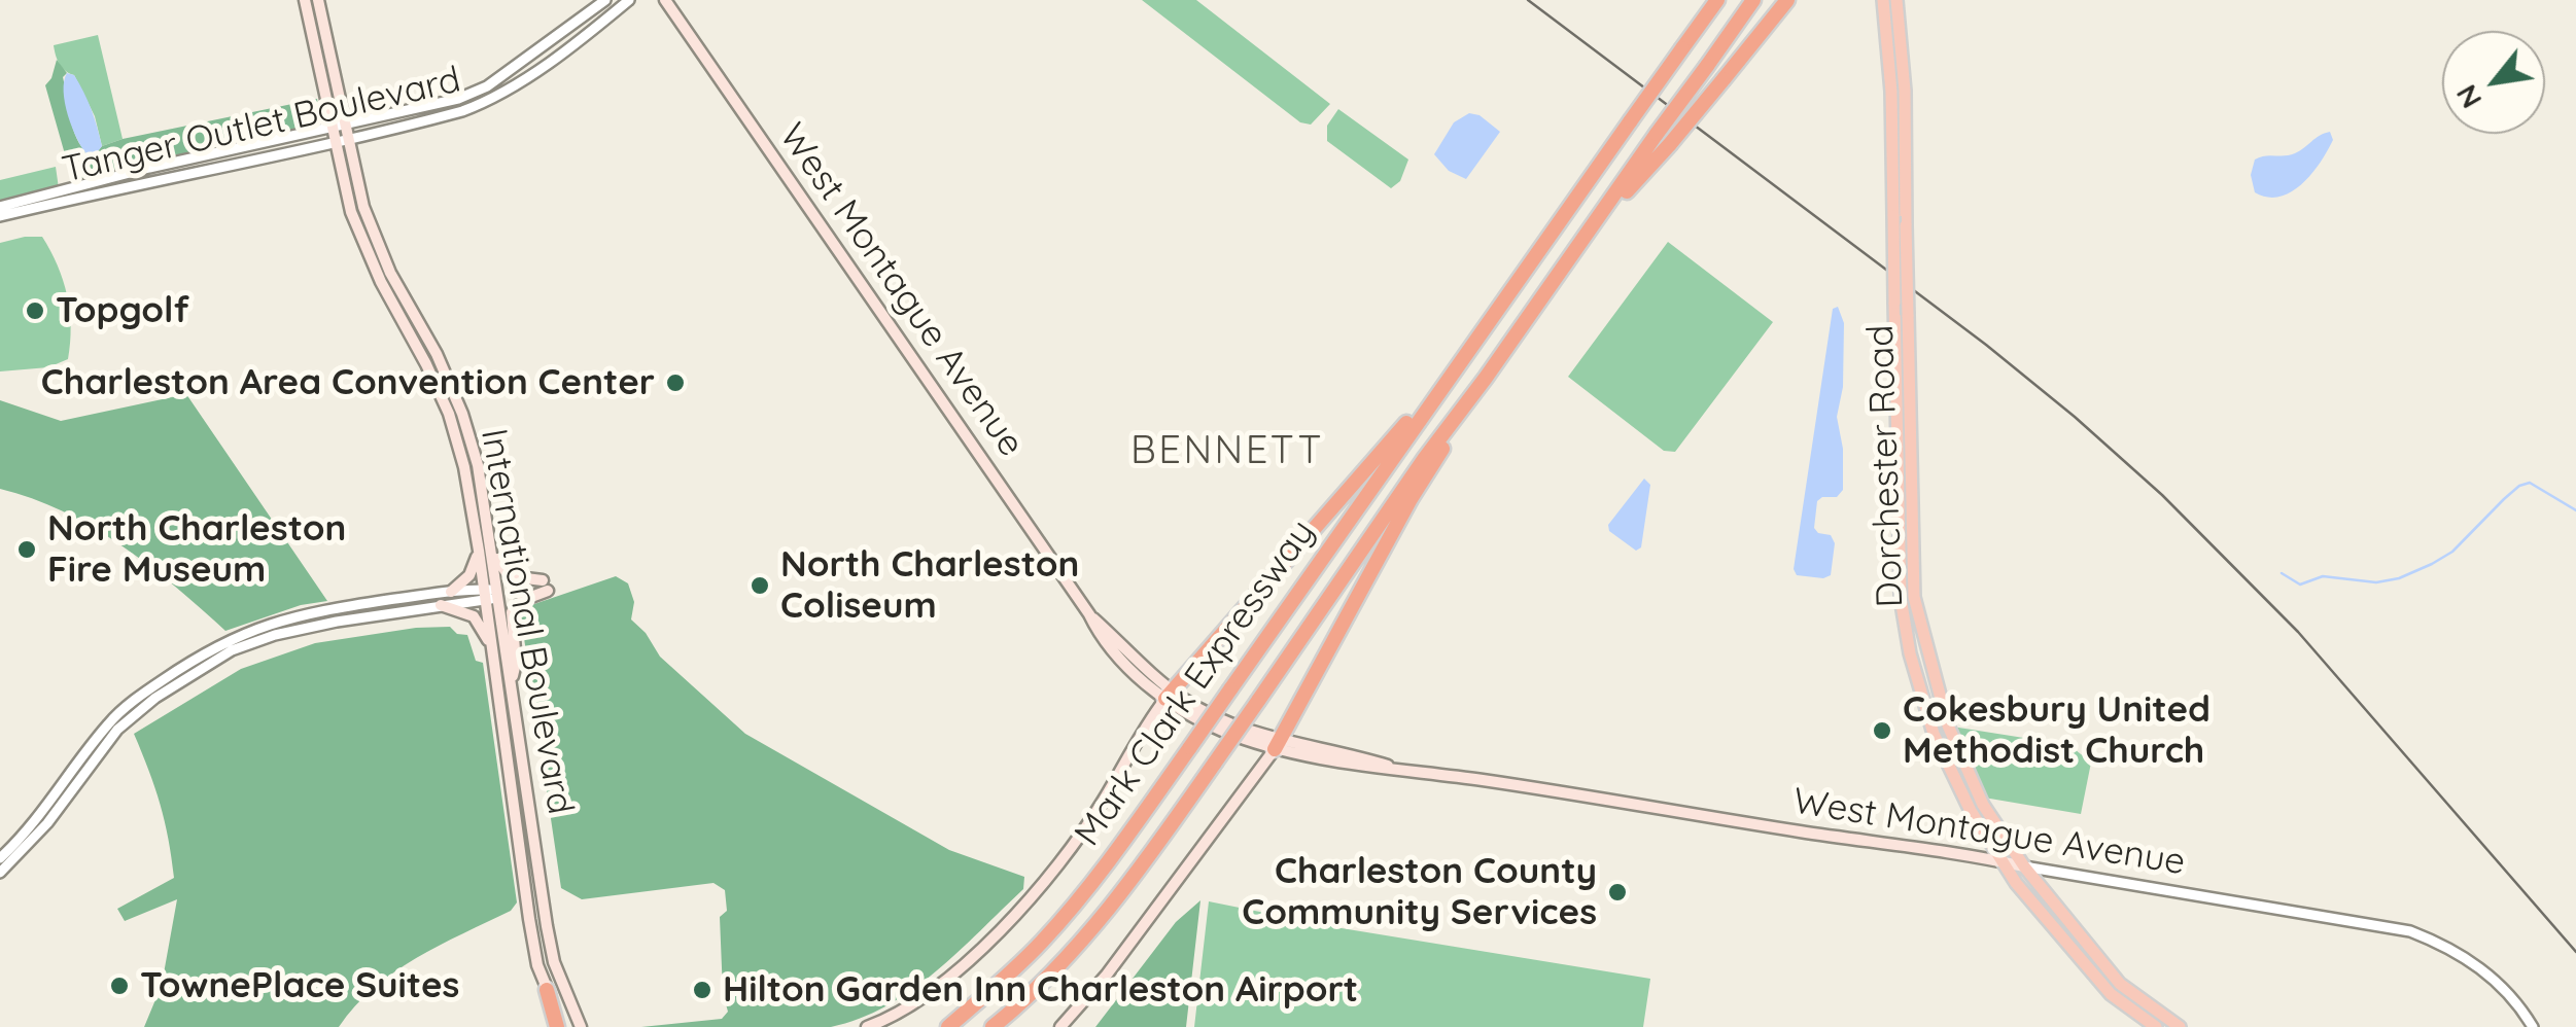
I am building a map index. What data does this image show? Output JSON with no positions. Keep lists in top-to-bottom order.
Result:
{
  "streets": {
    "highway": ["Mark Clark Expressway"],
    "main road": ["West Montague Avenue", "Dorchester Road", "International Boulevard"],
    "street": ["Tanger Outlet Boulevard"]
  },
  "crossings": [
    ["Tanger Outlet Boulevard", "International Boulevard"],
    ["West Montague Avenue", "Dorchester Road"]
  ],
  "districts": ["BENNETT"],
  "places": [
    "Topgolf",
    "Charleston Area Convention Center",
    "North Charleston Fire Museum",
    "North Charleston Coliseum",
    "Cokesbury United Methodist Church",
    "Charleston County Community Services",
    "TownePlace Suites",
    "Hilton Garden Inn Charleston Airport"
  ],
  "north": "bottom left"
}
